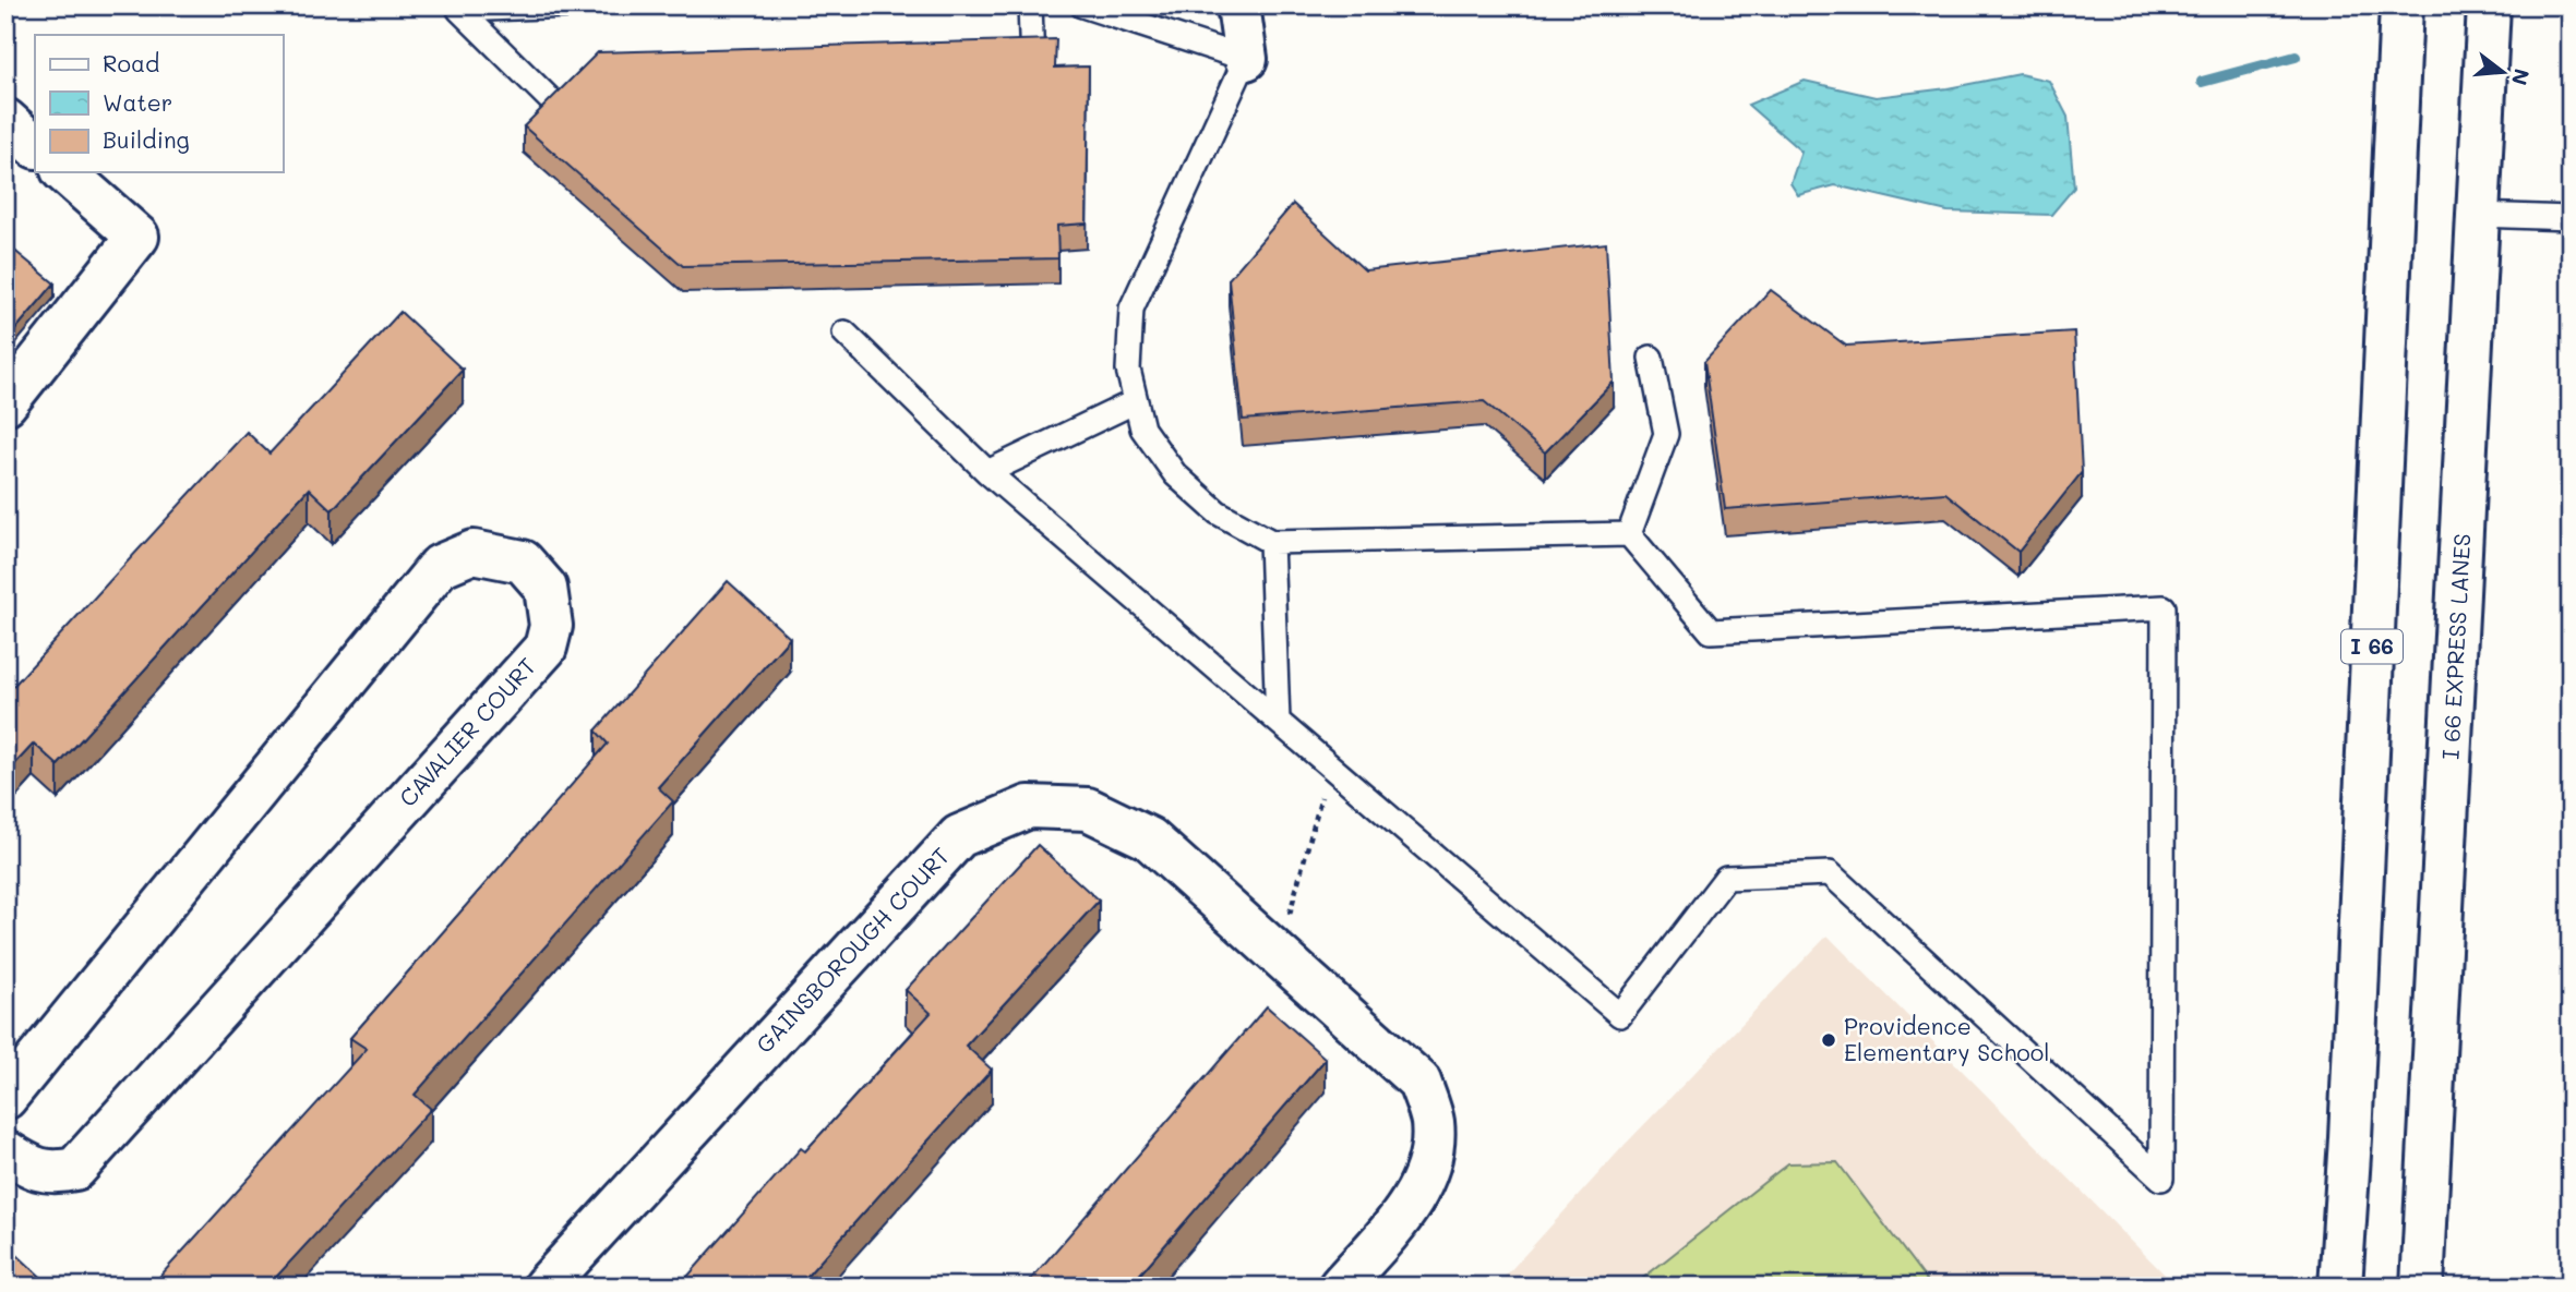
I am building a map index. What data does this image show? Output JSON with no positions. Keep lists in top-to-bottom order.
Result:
{
  "streets": {
    "main road": [
      "I 66",
      "I 66 EXPRESS LANES",
      "CAVALIER COURT",
      "GAINSBOROUGH COURT"
    ]
  },
  "places": ["Providence Elementary School"],
  "legend": ["Road", "Water", "Building"],
  "north": "right"
}
